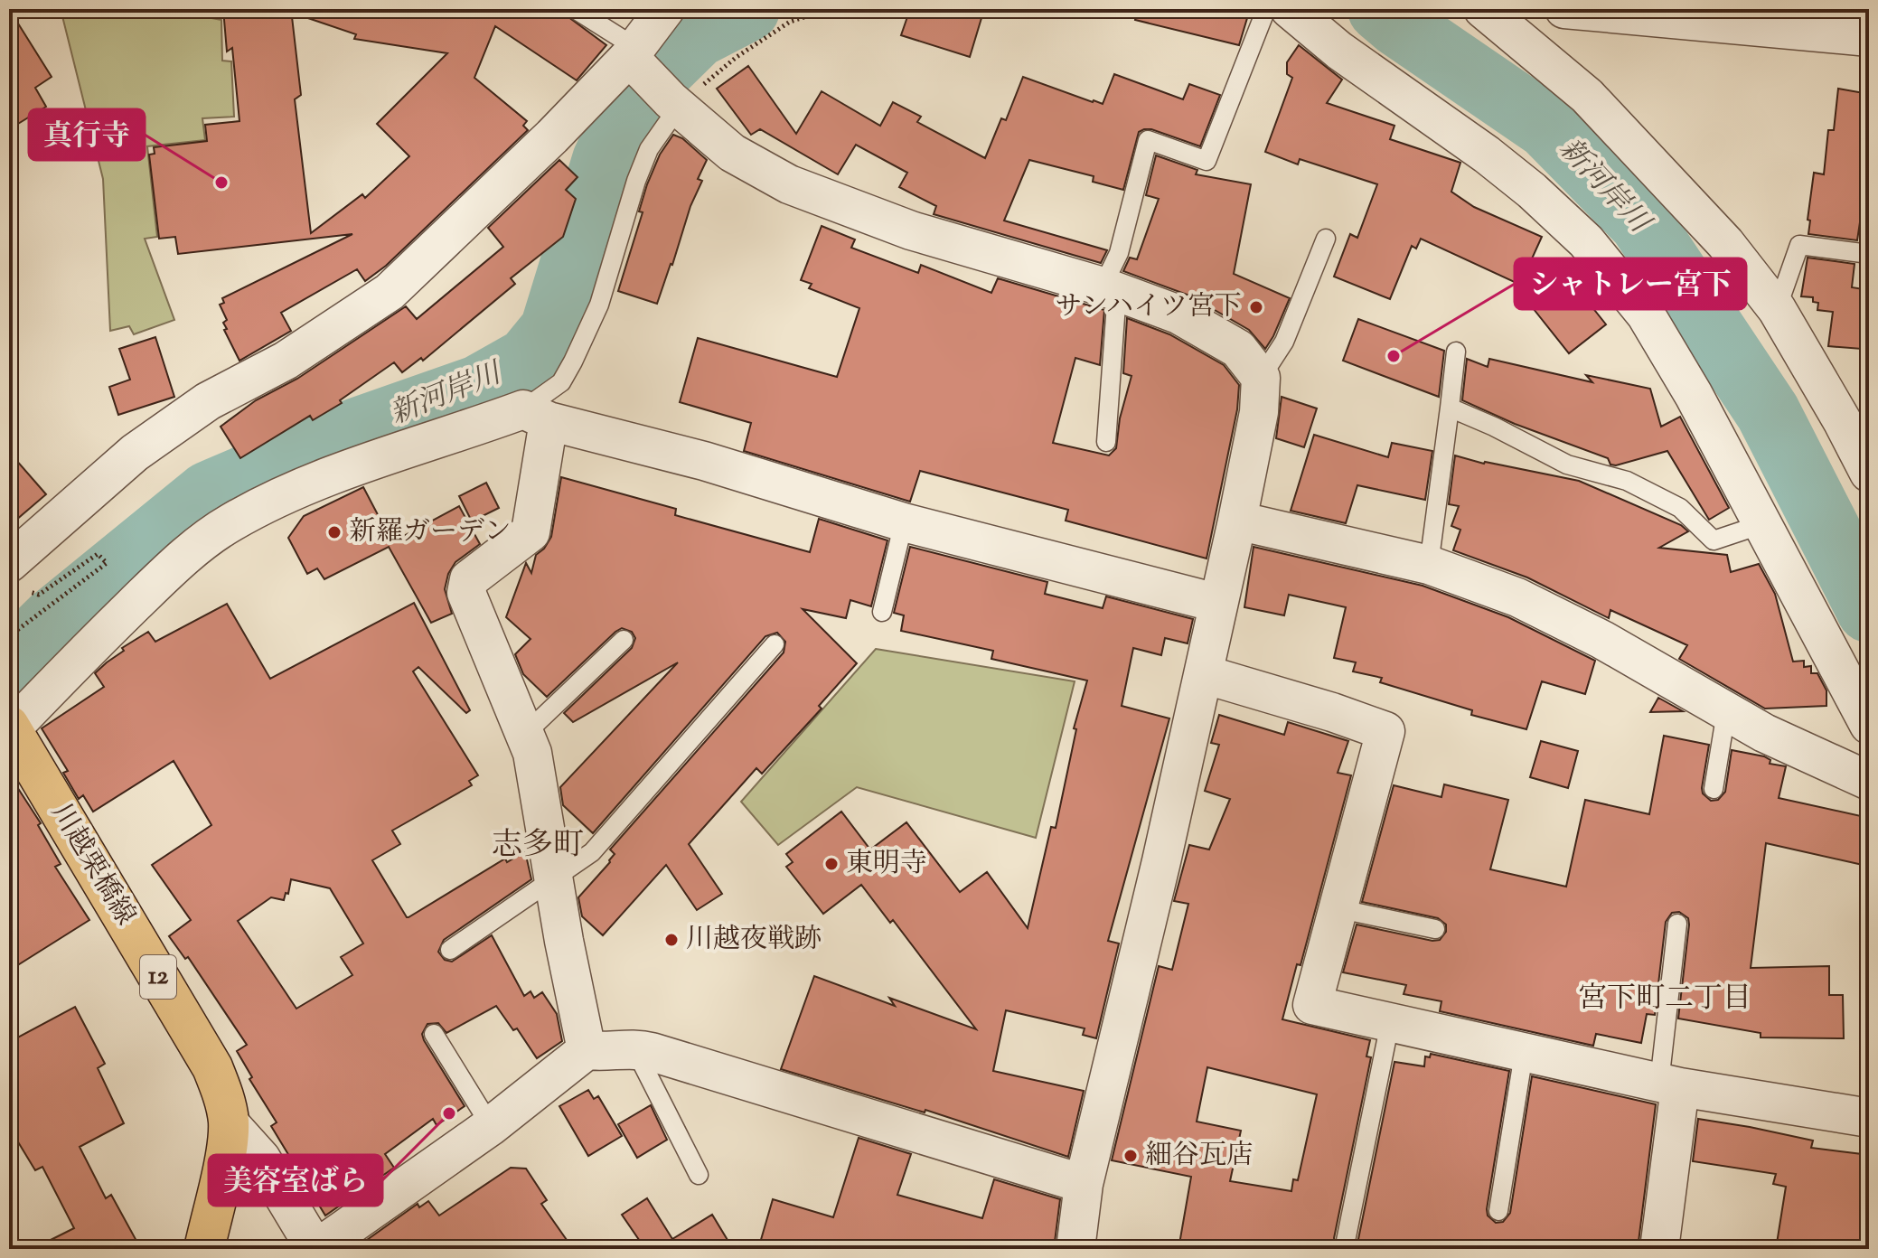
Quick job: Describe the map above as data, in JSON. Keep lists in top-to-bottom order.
{
  "streets": {
    "main road": ["川越栗橋線", "12"]
  },
  "districts": ["志多町", "宮下町二丁目"],
  "water": ["新河岸川"],
  "places": [
    "真行寺",
    "サンハイツ宮下",
    "シャトレー宮下",
    "新羅ガーデン",
    "東明寺",
    "川越夜戦跡",
    "美容室ばら",
    "細谷瓦店"
  ]
}
